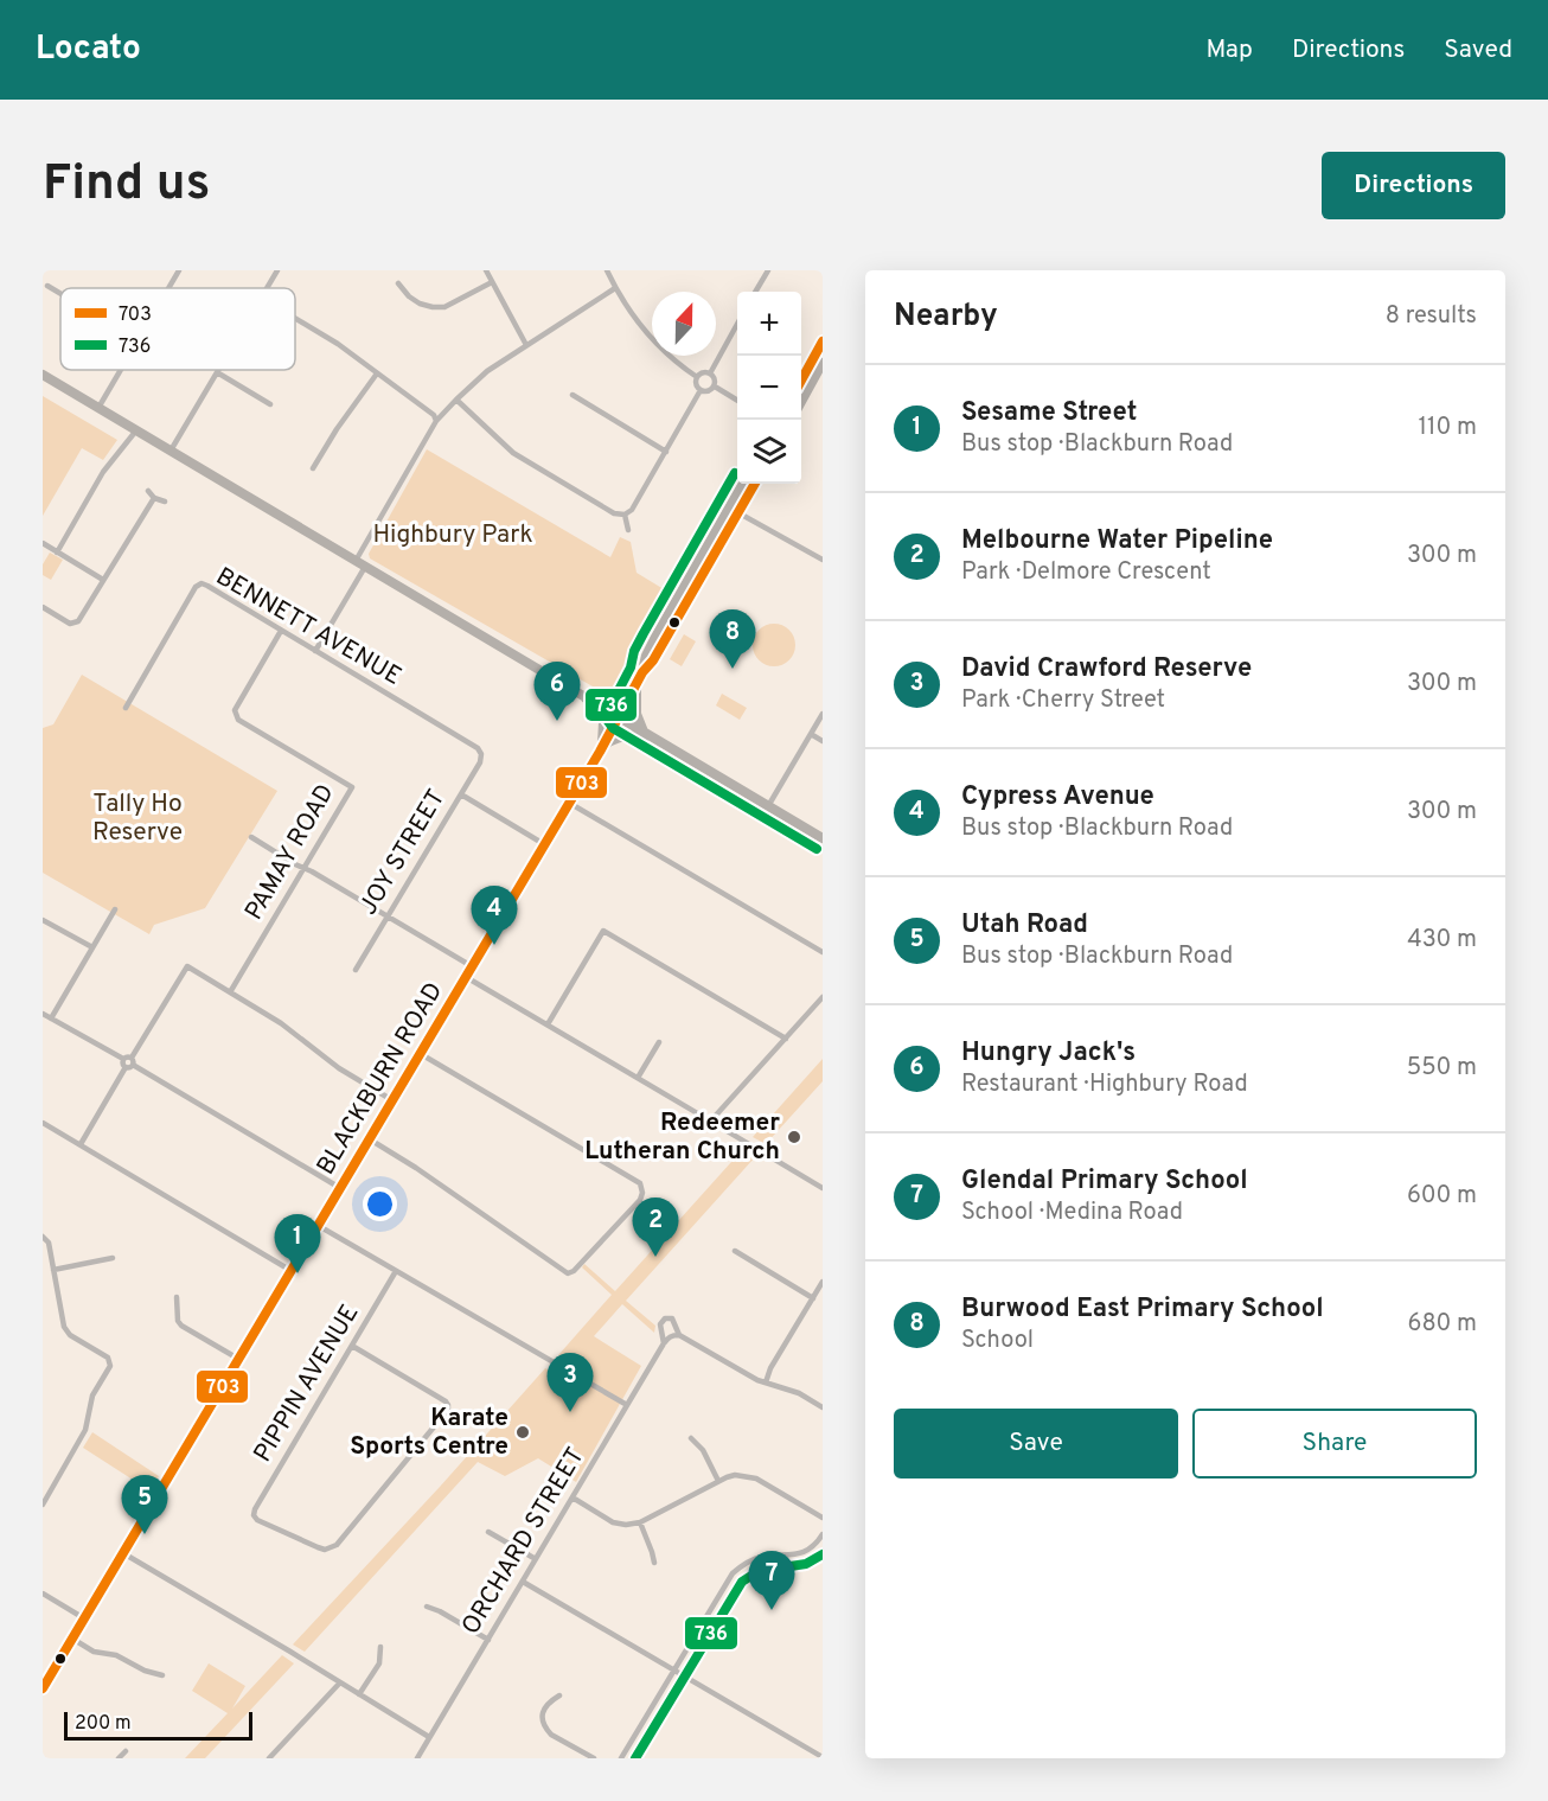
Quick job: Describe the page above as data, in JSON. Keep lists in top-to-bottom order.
{
  "streets": {
    "main road": ["BLACKBURN ROAD"],
    "street": [
      "BENNETT AVENUE",
      "PAMAY ROAD",
      "JOY STREET",
      "PIPPIN AVENUE",
      "ORCHARD STREET"
    ]
  },
  "crossings": [
    ["BENNETT AVENUE", "PAMAY ROAD"],
    ["BENNETT AVENUE", "JOY STREET"]
  ],
  "parks": ["Highbury Park", "Tally Ho Reserve"],
  "places": ["Redeemer Lutheran Church", "Karate Sports Centre"],
  "lines": ["transit line 703", "transit line 736"],
  "legend": ["703", "736"],
  "scale_bar": "200 m",
  "north": "top",
  "page": {
    "header": "Locato",
    "nav": ["Map", "Directions", "Saved"],
    "buttons": [
      "Directions",
      ["Save", "Share"]
    ],
    "title": "Find us",
    "heading": ["Nearby", "8 results"],
    "map_buttons": ["+", "−"],
    "list": [
      {
        "mark": "1",
        "name": "Sesame Street",
        "note": "Bus stop · Blackburn Road",
        "value": "110 m"
      },
      {
        "mark": "2",
        "name": "Melbourne Water Pipeline",
        "note": "Park · Delmore Crescent",
        "value": "300 m"
      },
      {
        "mark": "3",
        "name": "David Crawford Reserve",
        "note": "Park · Cherry Street",
        "value": "300 m"
      },
      {
        "mark": "4",
        "name": "Cypress Avenue",
        "note": "Bus stop · Blackburn Road",
        "value": "300 m"
      },
      {
        "mark": "5",
        "name": "Utah Road",
        "note": "Bus stop · Blackburn Road",
        "value": "430 m"
      },
      {
        "mark": "6",
        "name": "Hungry Jack's",
        "note": "Restaurant · Highbury Road",
        "value": "550 m"
      },
      {
        "mark": "7",
        "name": "Glendal Primary School",
        "note": "School · Medina Road",
        "value": "600 m"
      },
      {
        "mark": "8",
        "name": "Burwood East Primary School",
        "note": "School",
        "value": "680 m"
      }
    ],
    "pins": [
      "8",
      "6",
      "4",
      "2",
      "1",
      "3",
      "5",
      "7"
    ],
    "scale": "200 m"
  }
}
